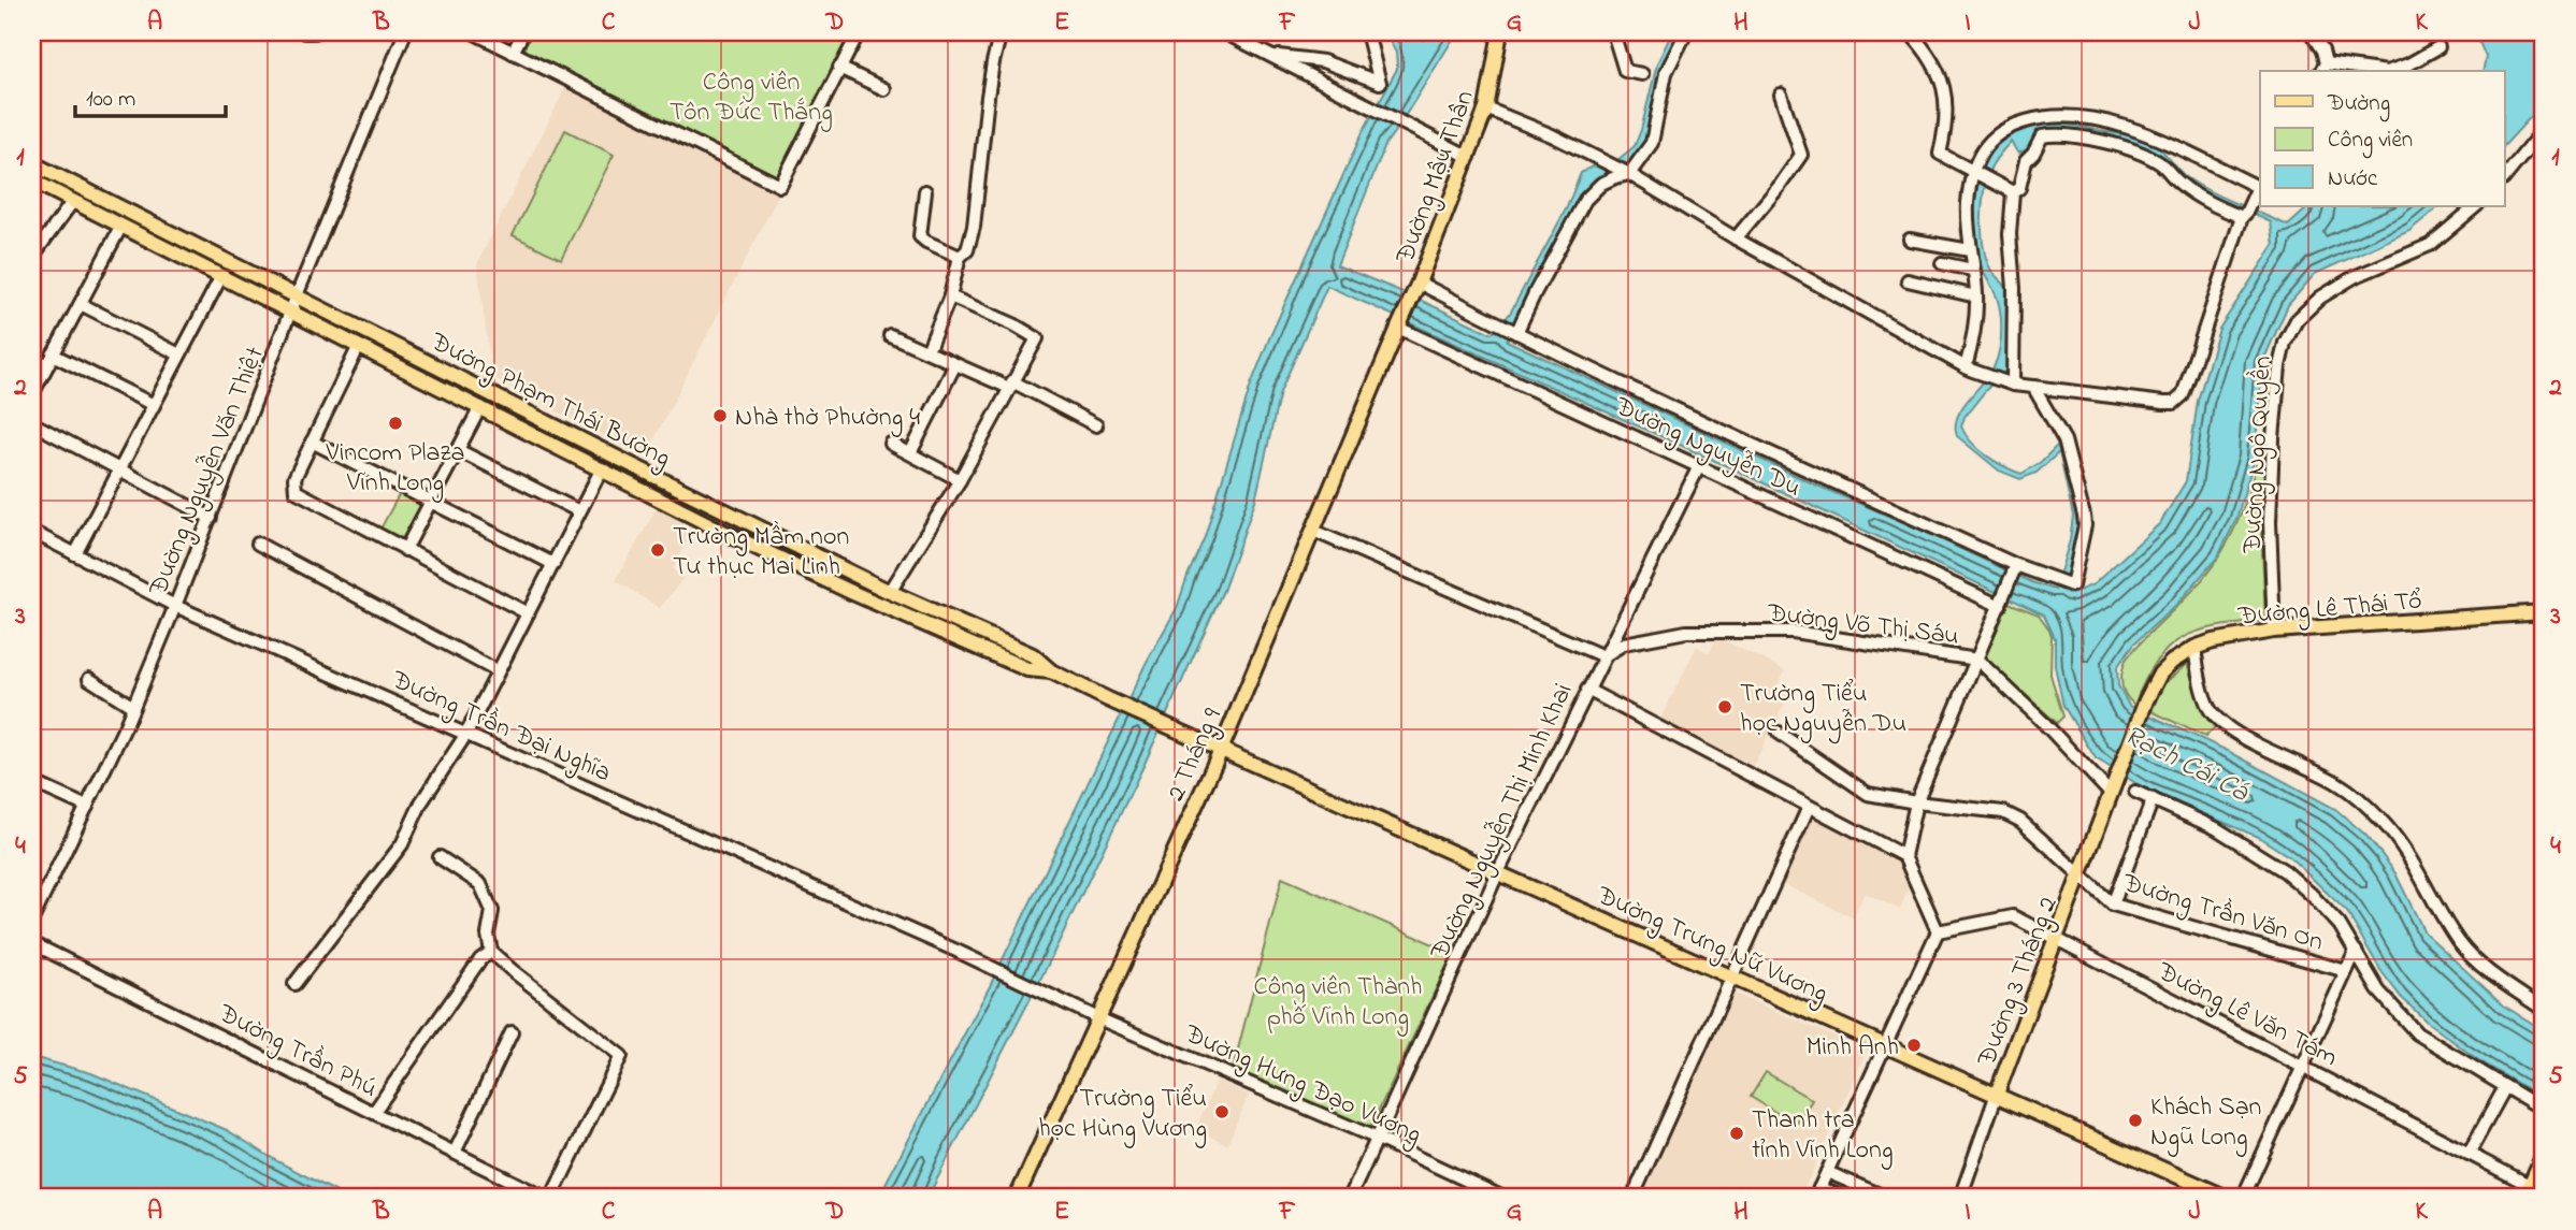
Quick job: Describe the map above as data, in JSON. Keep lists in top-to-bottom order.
{
  "streets": {
    "main road": [
      "Đường Mậu Thân",
      "Đường Phạm Thái Bường",
      "Đường Lê Thái Tổ",
      "2 Tháng 9",
      "Đường Trưng Nữ Vương",
      "Đường 3 Tháng 2"
    ],
    "street": [
      "Đường Nguyễn Du",
      "Đường Ngô Quyền",
      "Đường Nguyễn Văn Thiệt",
      "Đường Võ Thị Sáu",
      "Đường Trần Đại Nghĩa",
      "Đường Nguyễn Thị Minh Khai",
      "Đường Trần Văn Ơn",
      "Đường Lê Văn Tám",
      "Đường Trần Phú",
      "Đường Hưng Đạo Vương"
    ]
  },
  "crossings": [
    ["Đường Mậu Thân", "Đường Nguyễn Du"],
    ["Đường Mậu Thân", "2 Tháng 9"],
    ["Đường Phạm Thái Bường", "Đường Nguyễn Văn Thiệt"],
    ["Đường Phạm Thái Bường", "Đường Trưng Nữ Vương"],
    ["Đường Nguyễn Du", "2 Tháng 9"],
    ["Đường Nguyễn Du", "Đường Nguyễn Thị Minh Khai"],
    ["Đường Ngô Quyền", "Đường Lê Thái Tổ"],
    ["Đường Nguyễn Văn Thiệt", "Đường Trần Đại Nghĩa"],
    ["Đường Lê Thái Tổ", "Đường 3 Tháng 2"],
    ["Đường Võ Thị Sáu", "Đường Nguyễn Thị Minh Khai"],
    ["Đường Võ Thị Sáu", "Đường 3 Tháng 2"],
    ["Đường Trần Đại Nghĩa", "Đường Hưng Đạo Vương"],
    ["2 Tháng 9", "Đường Trưng Nữ Vương"],
    ["2 Tháng 9", "Đường Hưng Đạo Vương"],
    ["Đường Nguyễn Thị Minh Khai", "Đường Trưng Nữ Vương"],
    ["Đường Nguyễn Thị Minh Khai", "Đường Hưng Đạo Vương"],
    ["Đường Trần Văn Ơn", "Đường 3 Tháng 2"],
    ["Đường Trưng Nữ Vương", "Đường 3 Tháng 2"],
    ["Đường 3 Tháng 2", "Đường Lê Văn Tám"]
  ],
  "water": ["Rạch Cái Cá"],
  "parks": ["Công viên Tôn Đức Thắng", "Công viên Thành phố Vĩnh Long"],
  "places": [
    "Nhà thờ Phường 4",
    "Vincom Plaza Vĩnh Long",
    "Trường Mầm non Tư thục Mai Linh",
    "Trường Tiểu học Nguyễn Du",
    "Minh Anh",
    "Trường Tiểu học Hùng Vương",
    "Khách Sạn Ngũ Long",
    "Thanh tra tỉnh Vĩnh Long"
  ],
  "legend": ["Đường", "Công viên", "Nước"],
  "scale_bar": "100 m",
  "grid": {
    "columns": [
      "A",
      "B",
      "C",
      "D",
      "E",
      "F",
      "G",
      "H",
      "I",
      "J",
      "K"
    ],
    "rows": [
      "1",
      "2",
      "3",
      "4",
      "5"
    ]
  }
}
